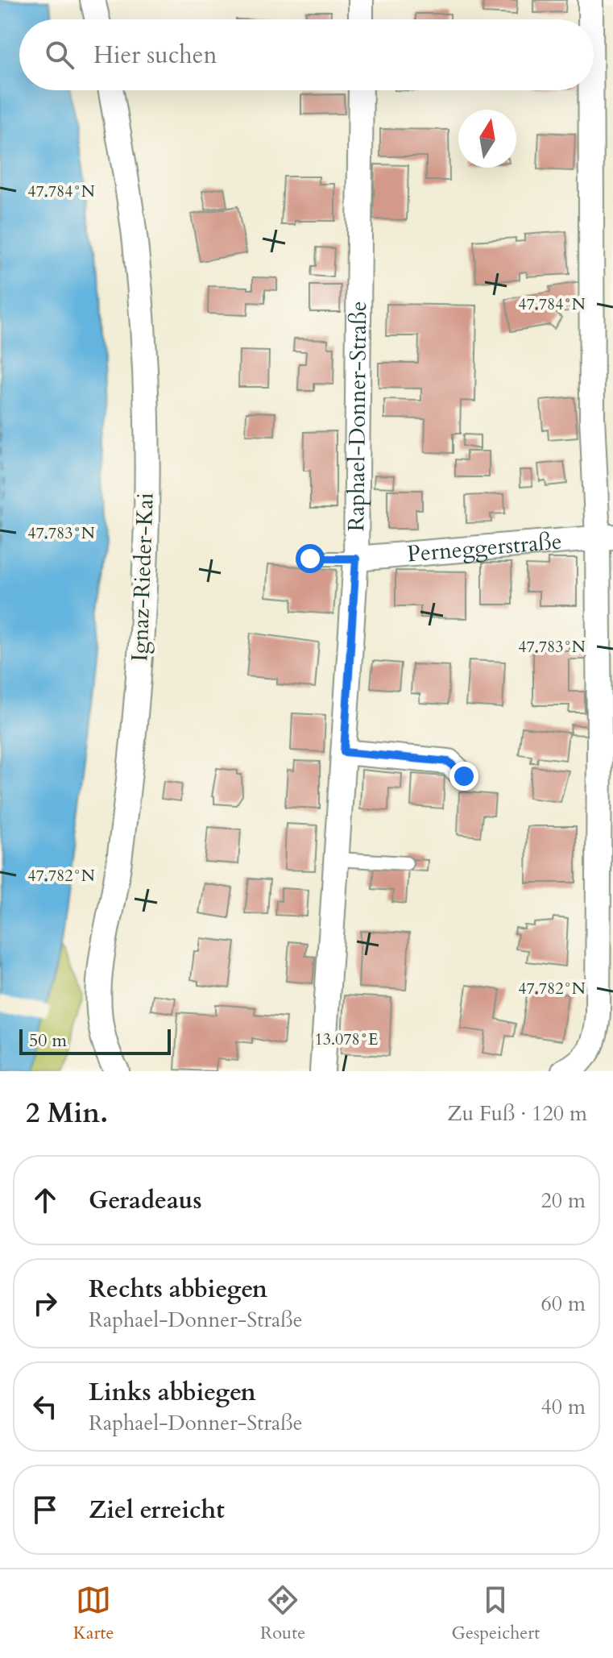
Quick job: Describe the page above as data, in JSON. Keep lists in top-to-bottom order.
{
  "streets": {
    "street": ["Raphael-Donner-Straße", "Perneggerstraße", "Ignaz-Rieder-Kai"]
  },
  "crossings": [
    ["Raphael-Donner-Straße", "Perneggerstraße"]
  ],
  "scale_bar": "50 m",
  "north": "top",
  "page": {
    "search": "Hier suchen",
    "scale": "50 m",
    "heading": ["2 Min.", "Zu Fuß · 120 m"],
    "list": [
      ["Geradeaus", "20 m"],
      ["Rechts abbiegen", "Raphael-Donner-Straße", "60 m"],
      ["Links abbiegen", "Raphael-Donner-Straße", "40 m"],
      "Ziel erreicht"
    ],
    "nav": ["Karte", "Route", "Gespeichert"]
  },
  "coordinates": [
    "47.784°N",
    "47.783°N",
    "47.782°N",
    "13.078°E"
  ]
}
